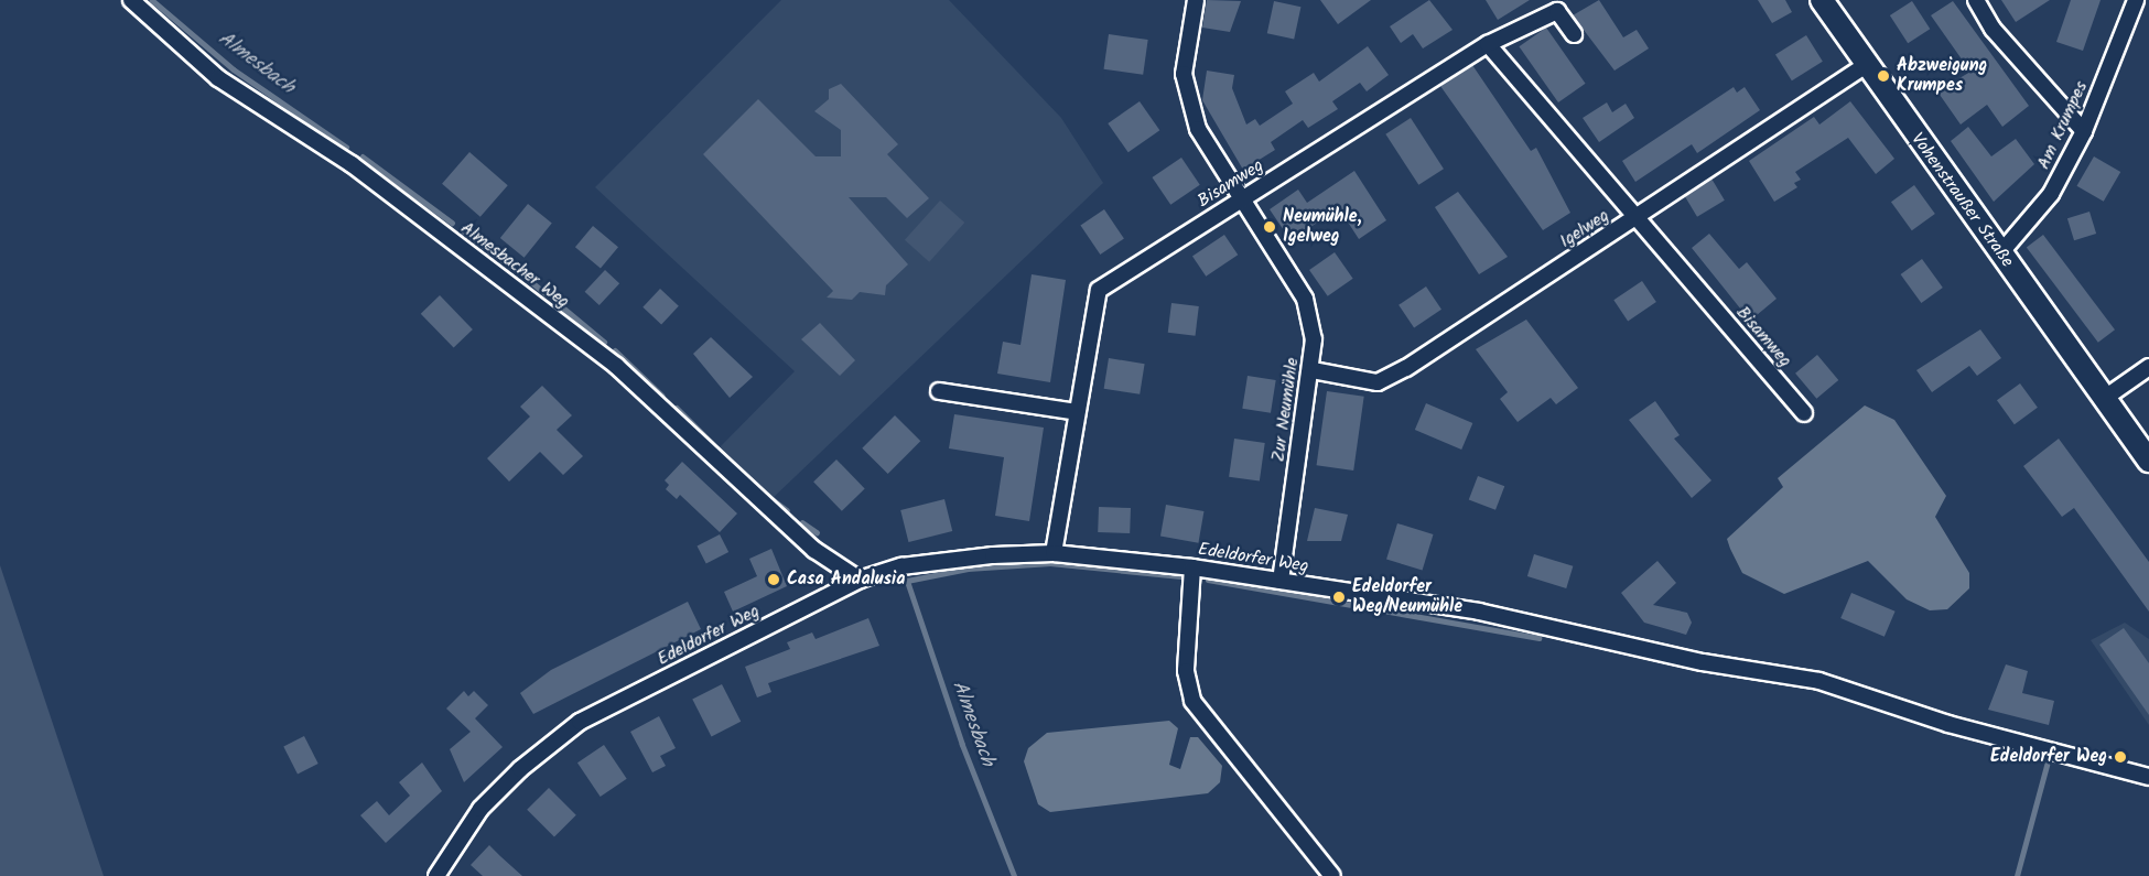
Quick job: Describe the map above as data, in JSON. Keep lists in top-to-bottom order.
{
  "streets": {
    "main road": ["Vohenstraußer Straße"],
    "street": [
      "Am Krumpes",
      "Bisamweg",
      "Igelweg",
      "Almesbacher Weg",
      "Zur Neumühle",
      "Edeldorfer Weg"
    ]
  },
  "crossings": [
    ["Am Krumpes", "Vohenstraußer Straße"],
    ["Bisamweg", "Igelweg"],
    ["Bisamweg", "Zur Neumühle"],
    ["Bisamweg", "Edeldorfer Weg"],
    ["Vohenstraußer Straße", "Igelweg"],
    ["Igelweg", "Zur Neumühle"],
    ["Almesbacher Weg", "Edeldorfer Weg"],
    ["Zur Neumühle", "Edeldorfer Weg"]
  ],
  "water": ["Almesbach"],
  "places": [
    "Abzweigung Krumpes",
    "Neumühle, Igelweg",
    "Casa Andalusia",
    "Edeldorfer Weg/Neumühle",
    "Edeldorfer Weg"
  ]
}
